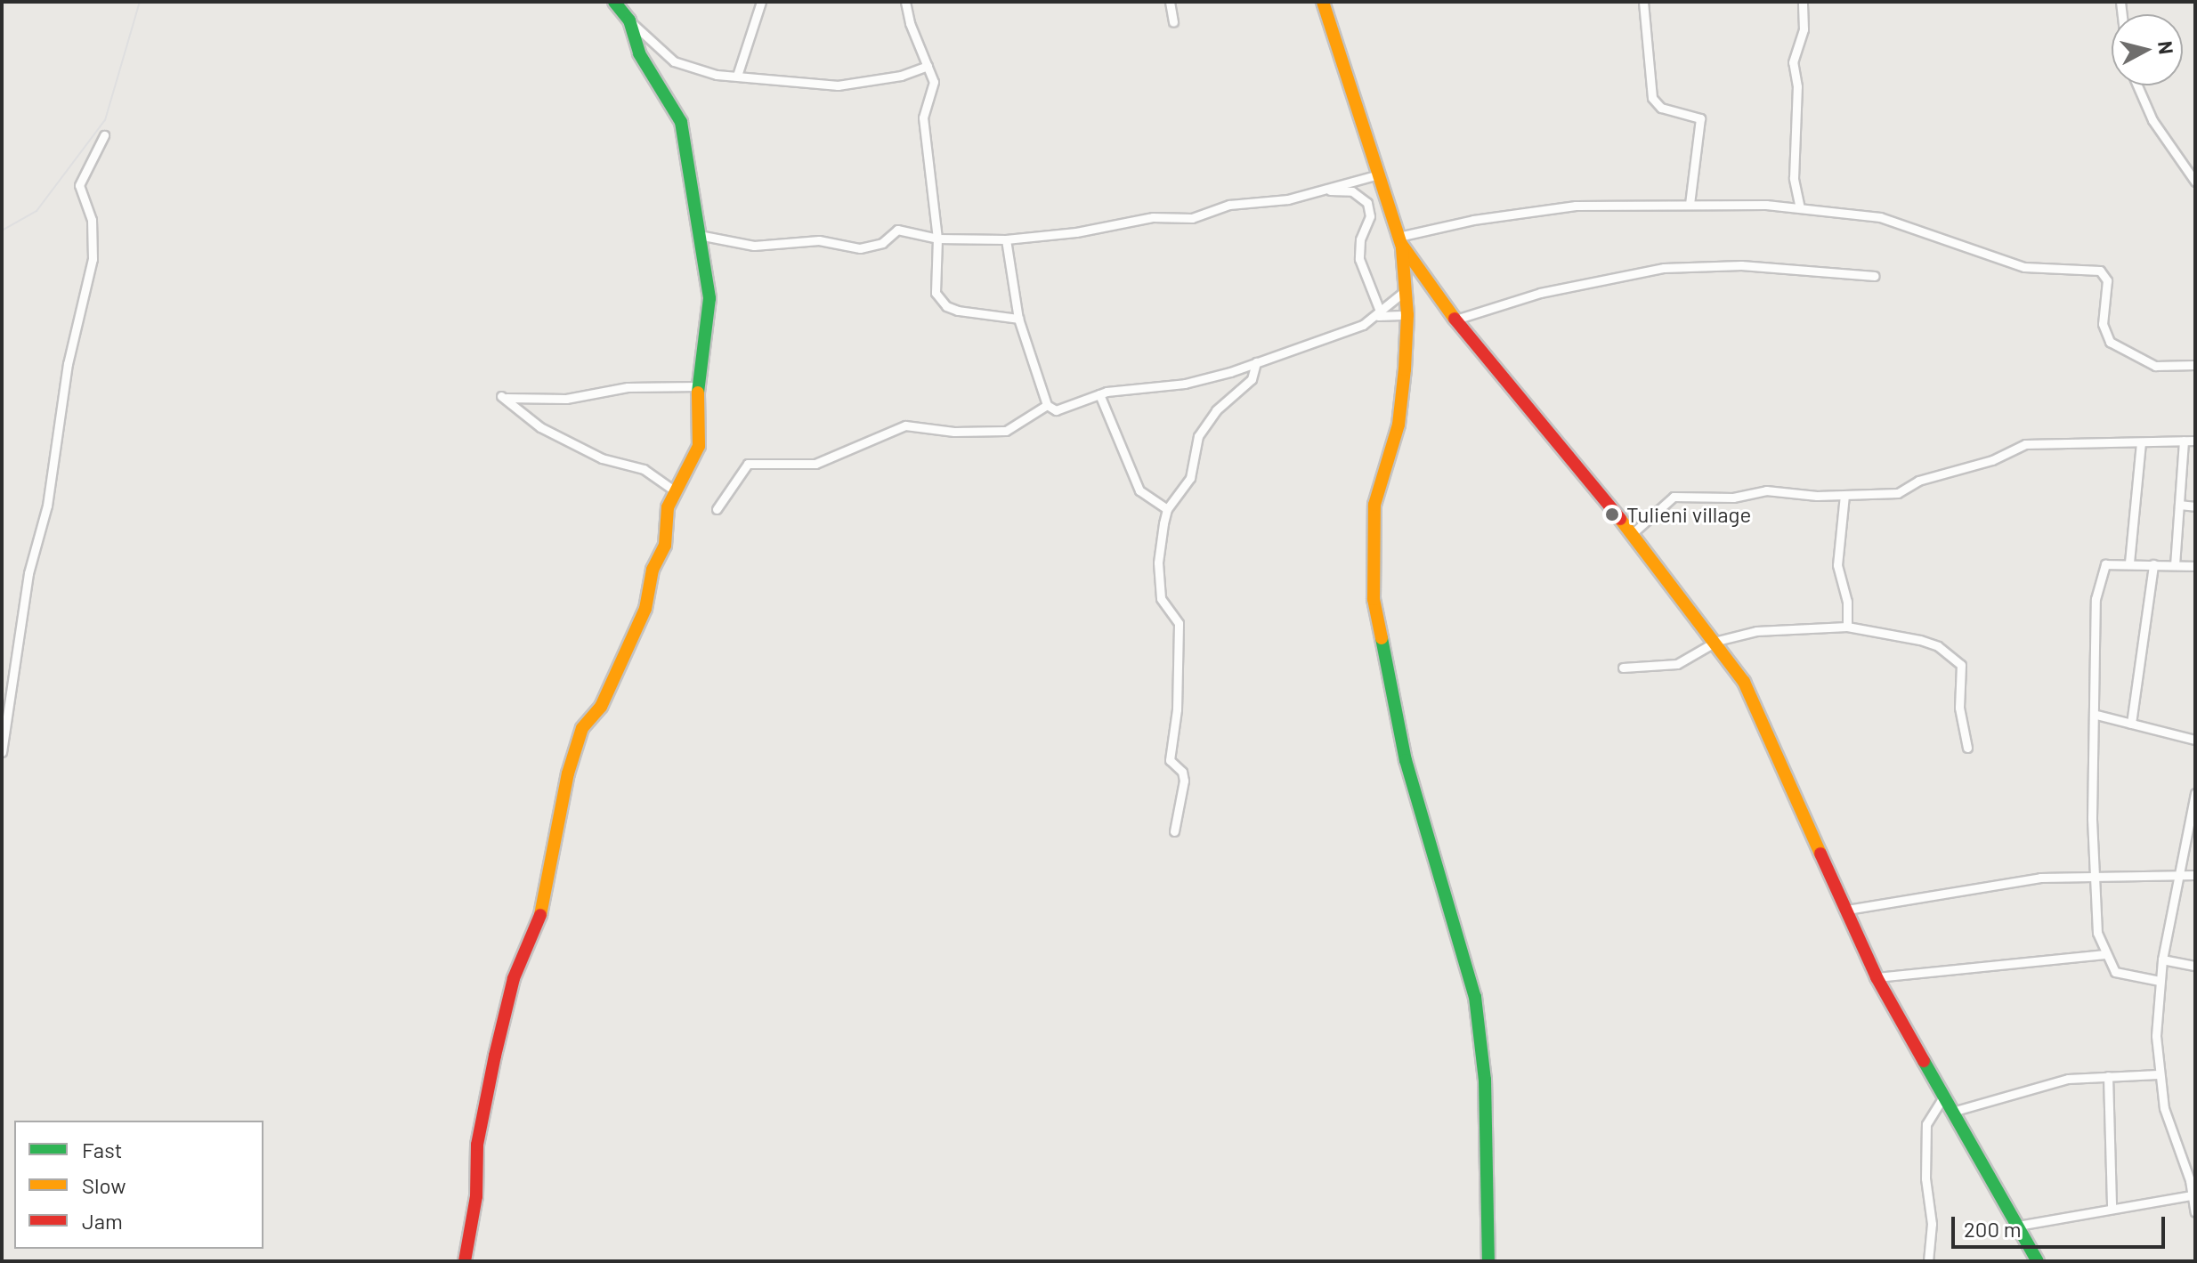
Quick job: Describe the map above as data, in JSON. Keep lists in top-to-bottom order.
{
  "places": ["Tulieni village"],
  "legend": ["Fast", "Slow", "Jam"],
  "scale_bar": "200 m",
  "north": "right"
}
